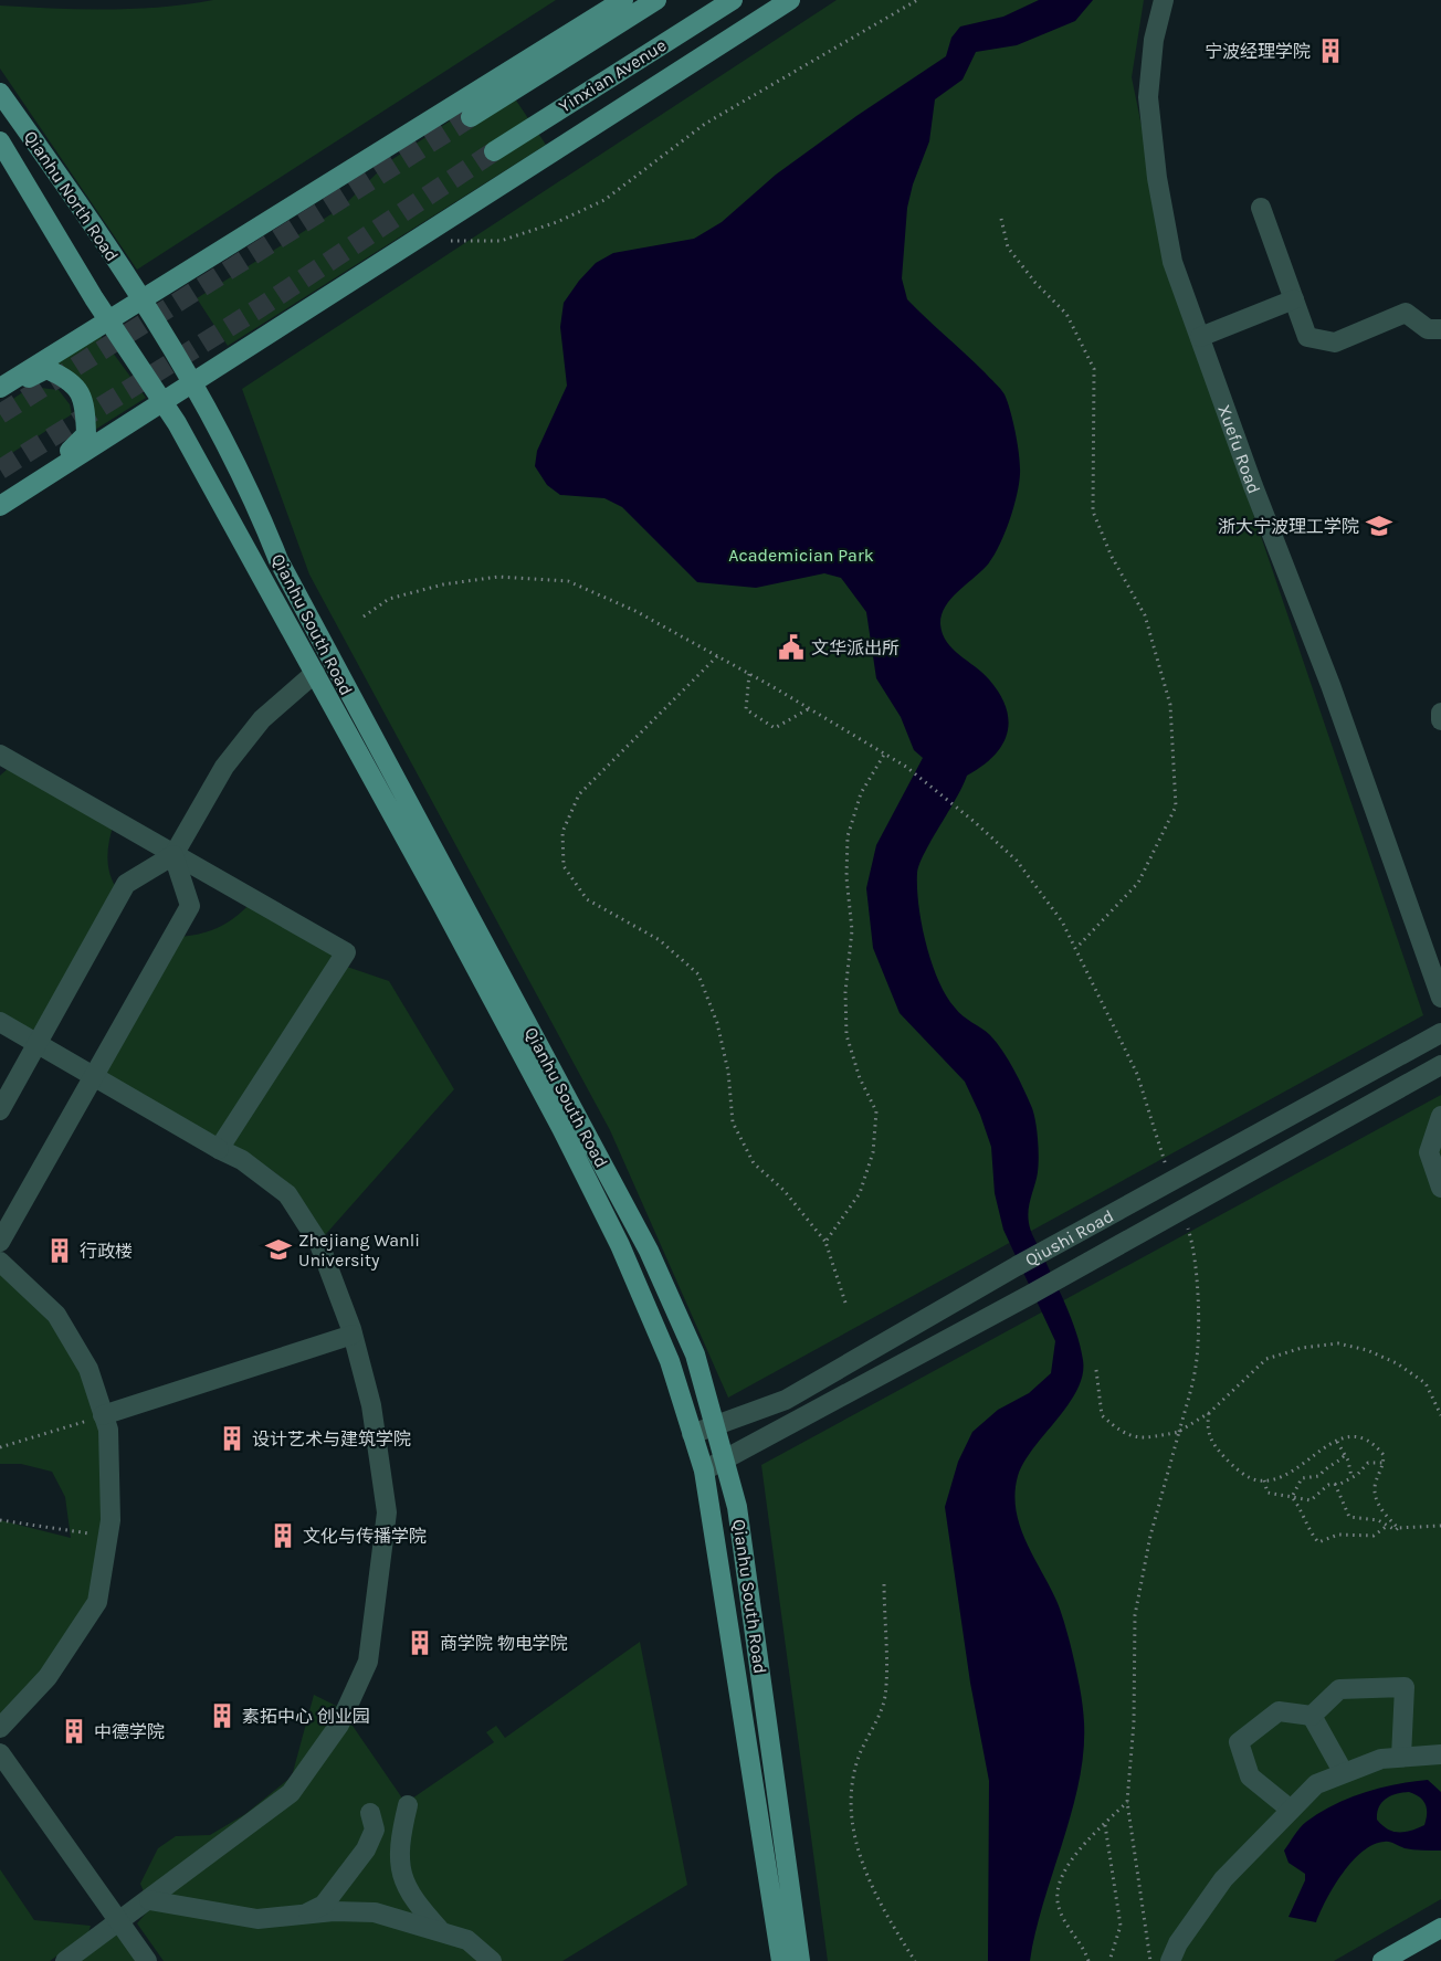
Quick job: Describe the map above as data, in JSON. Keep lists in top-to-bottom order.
{
  "streets": {
    "main road": ["Yinxian Avenue", "Qianhu North Road", "Qianhu South Road"],
    "street": ["Xuefu Road", "Qiushi Road"]
  },
  "crossings": [
    ["Qianhu North Road", "Qianhu South Road"],
    ["Qianhu South Road", "Qiushi Road"]
  ],
  "parks": ["Academician Park"],
  "places": {
    "building": [
      "宁波经理学院",
      "行政楼",
      "设计艺术与建筑学院",
      "文化与传播学院",
      "商学院 物电学院",
      "素拓中心 创业园",
      "中德学院"
    ],
    "school or university": ["浙大宁波理工学院", "Zhejiang Wanli University"],
    "public building": ["文华派出所"]
  }
}
